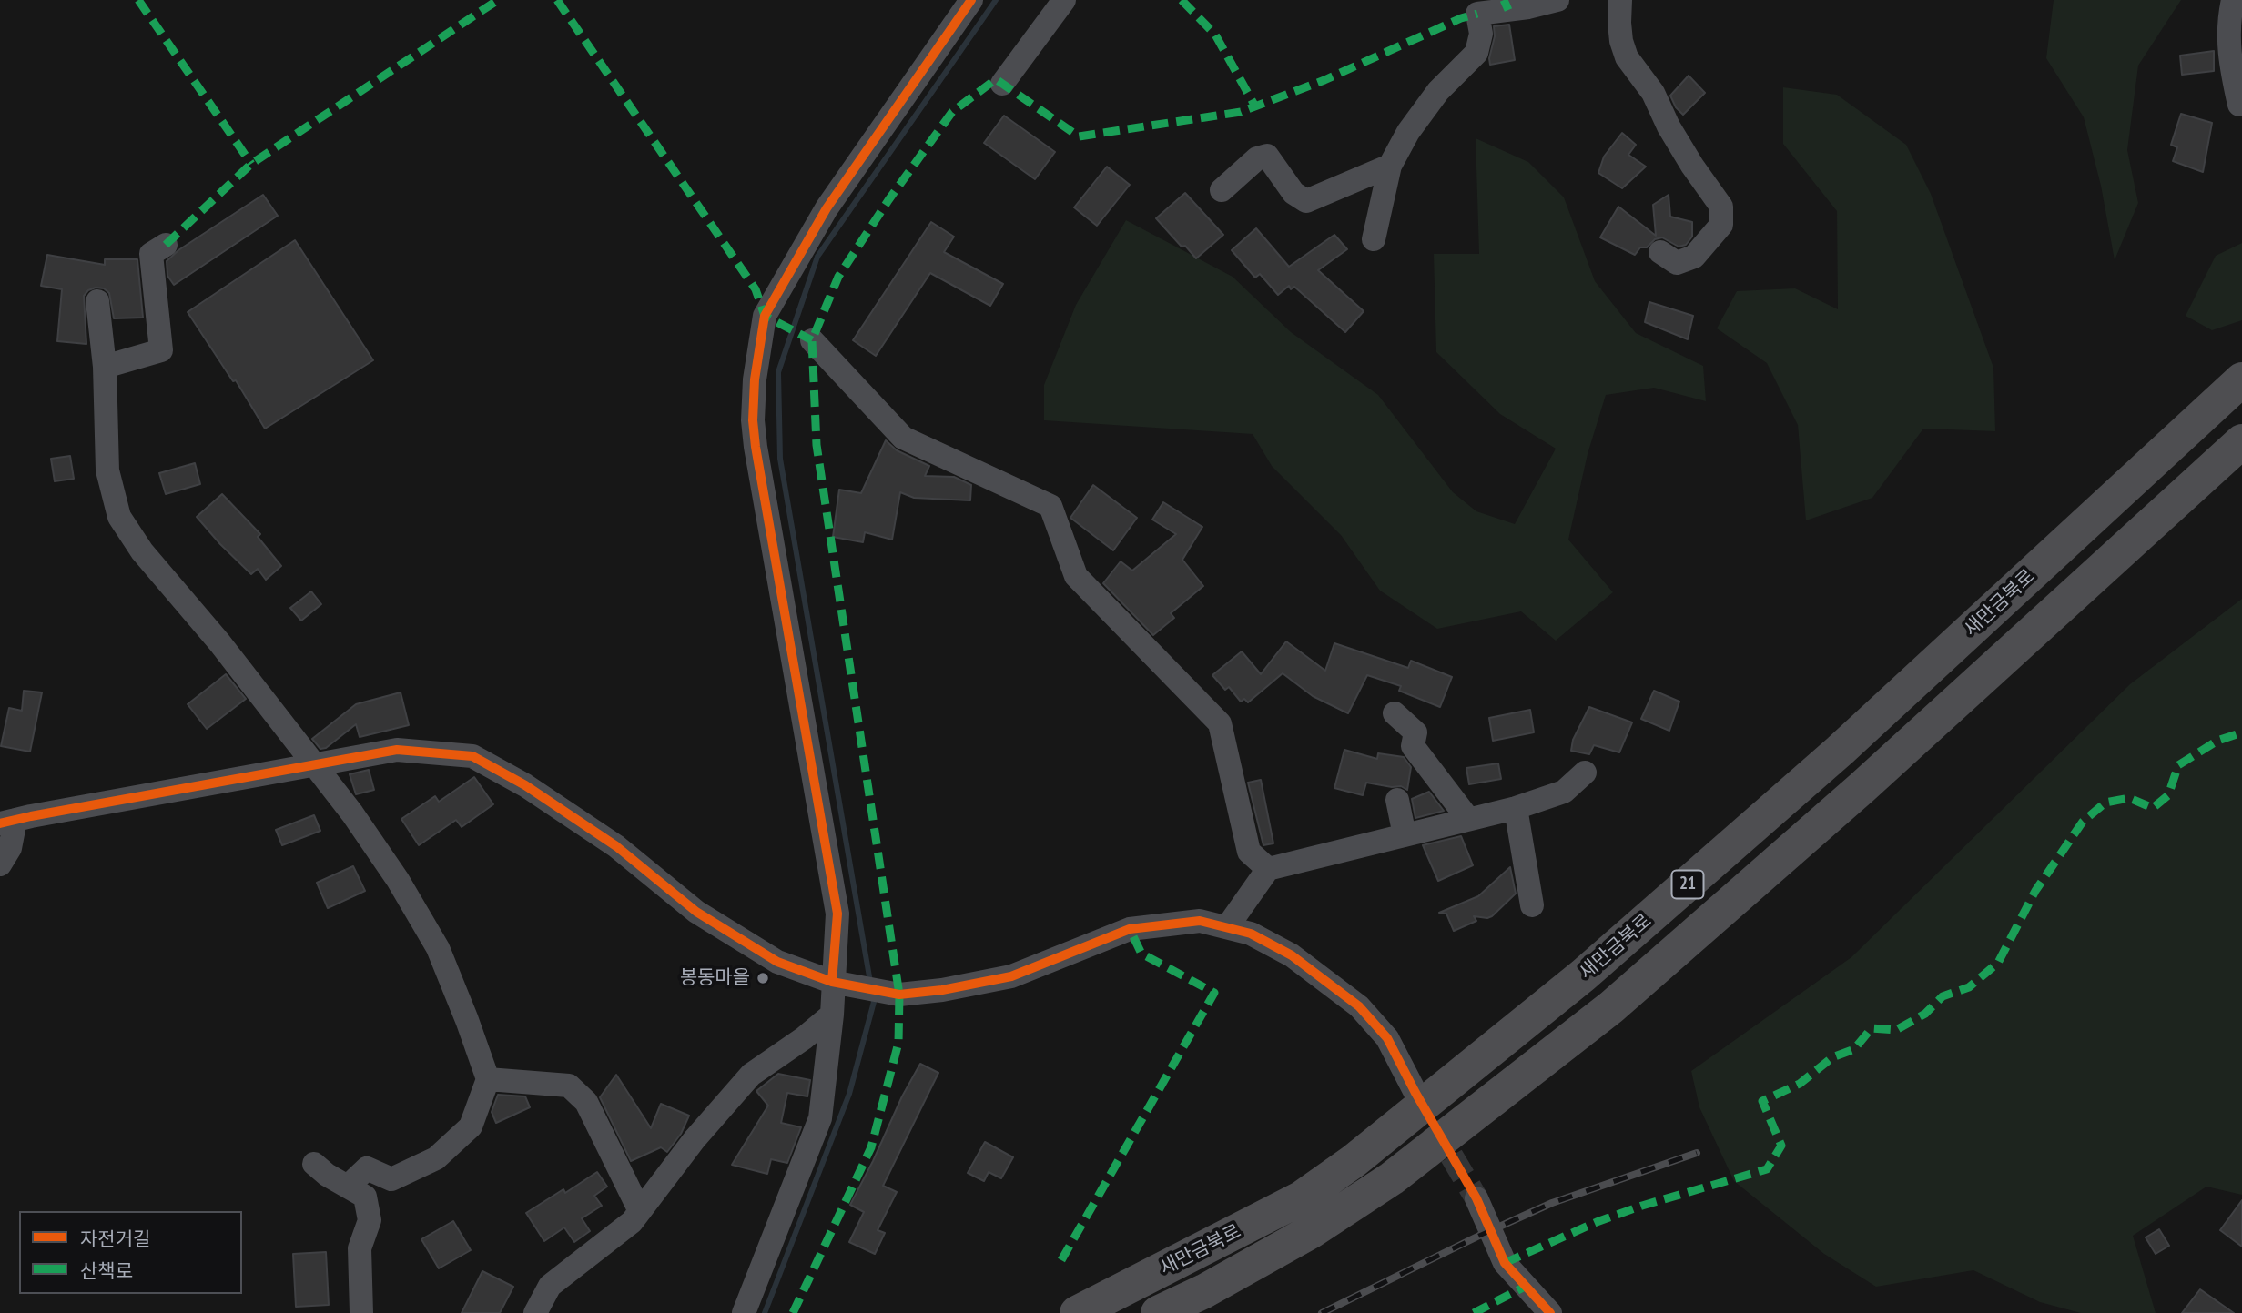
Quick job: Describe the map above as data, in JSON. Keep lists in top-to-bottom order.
{
  "streets": {
    "highway": ["새만금북로", "21"]
  },
  "places": ["봉동마을"],
  "legend": ["자전거길", "산책로"]
}
